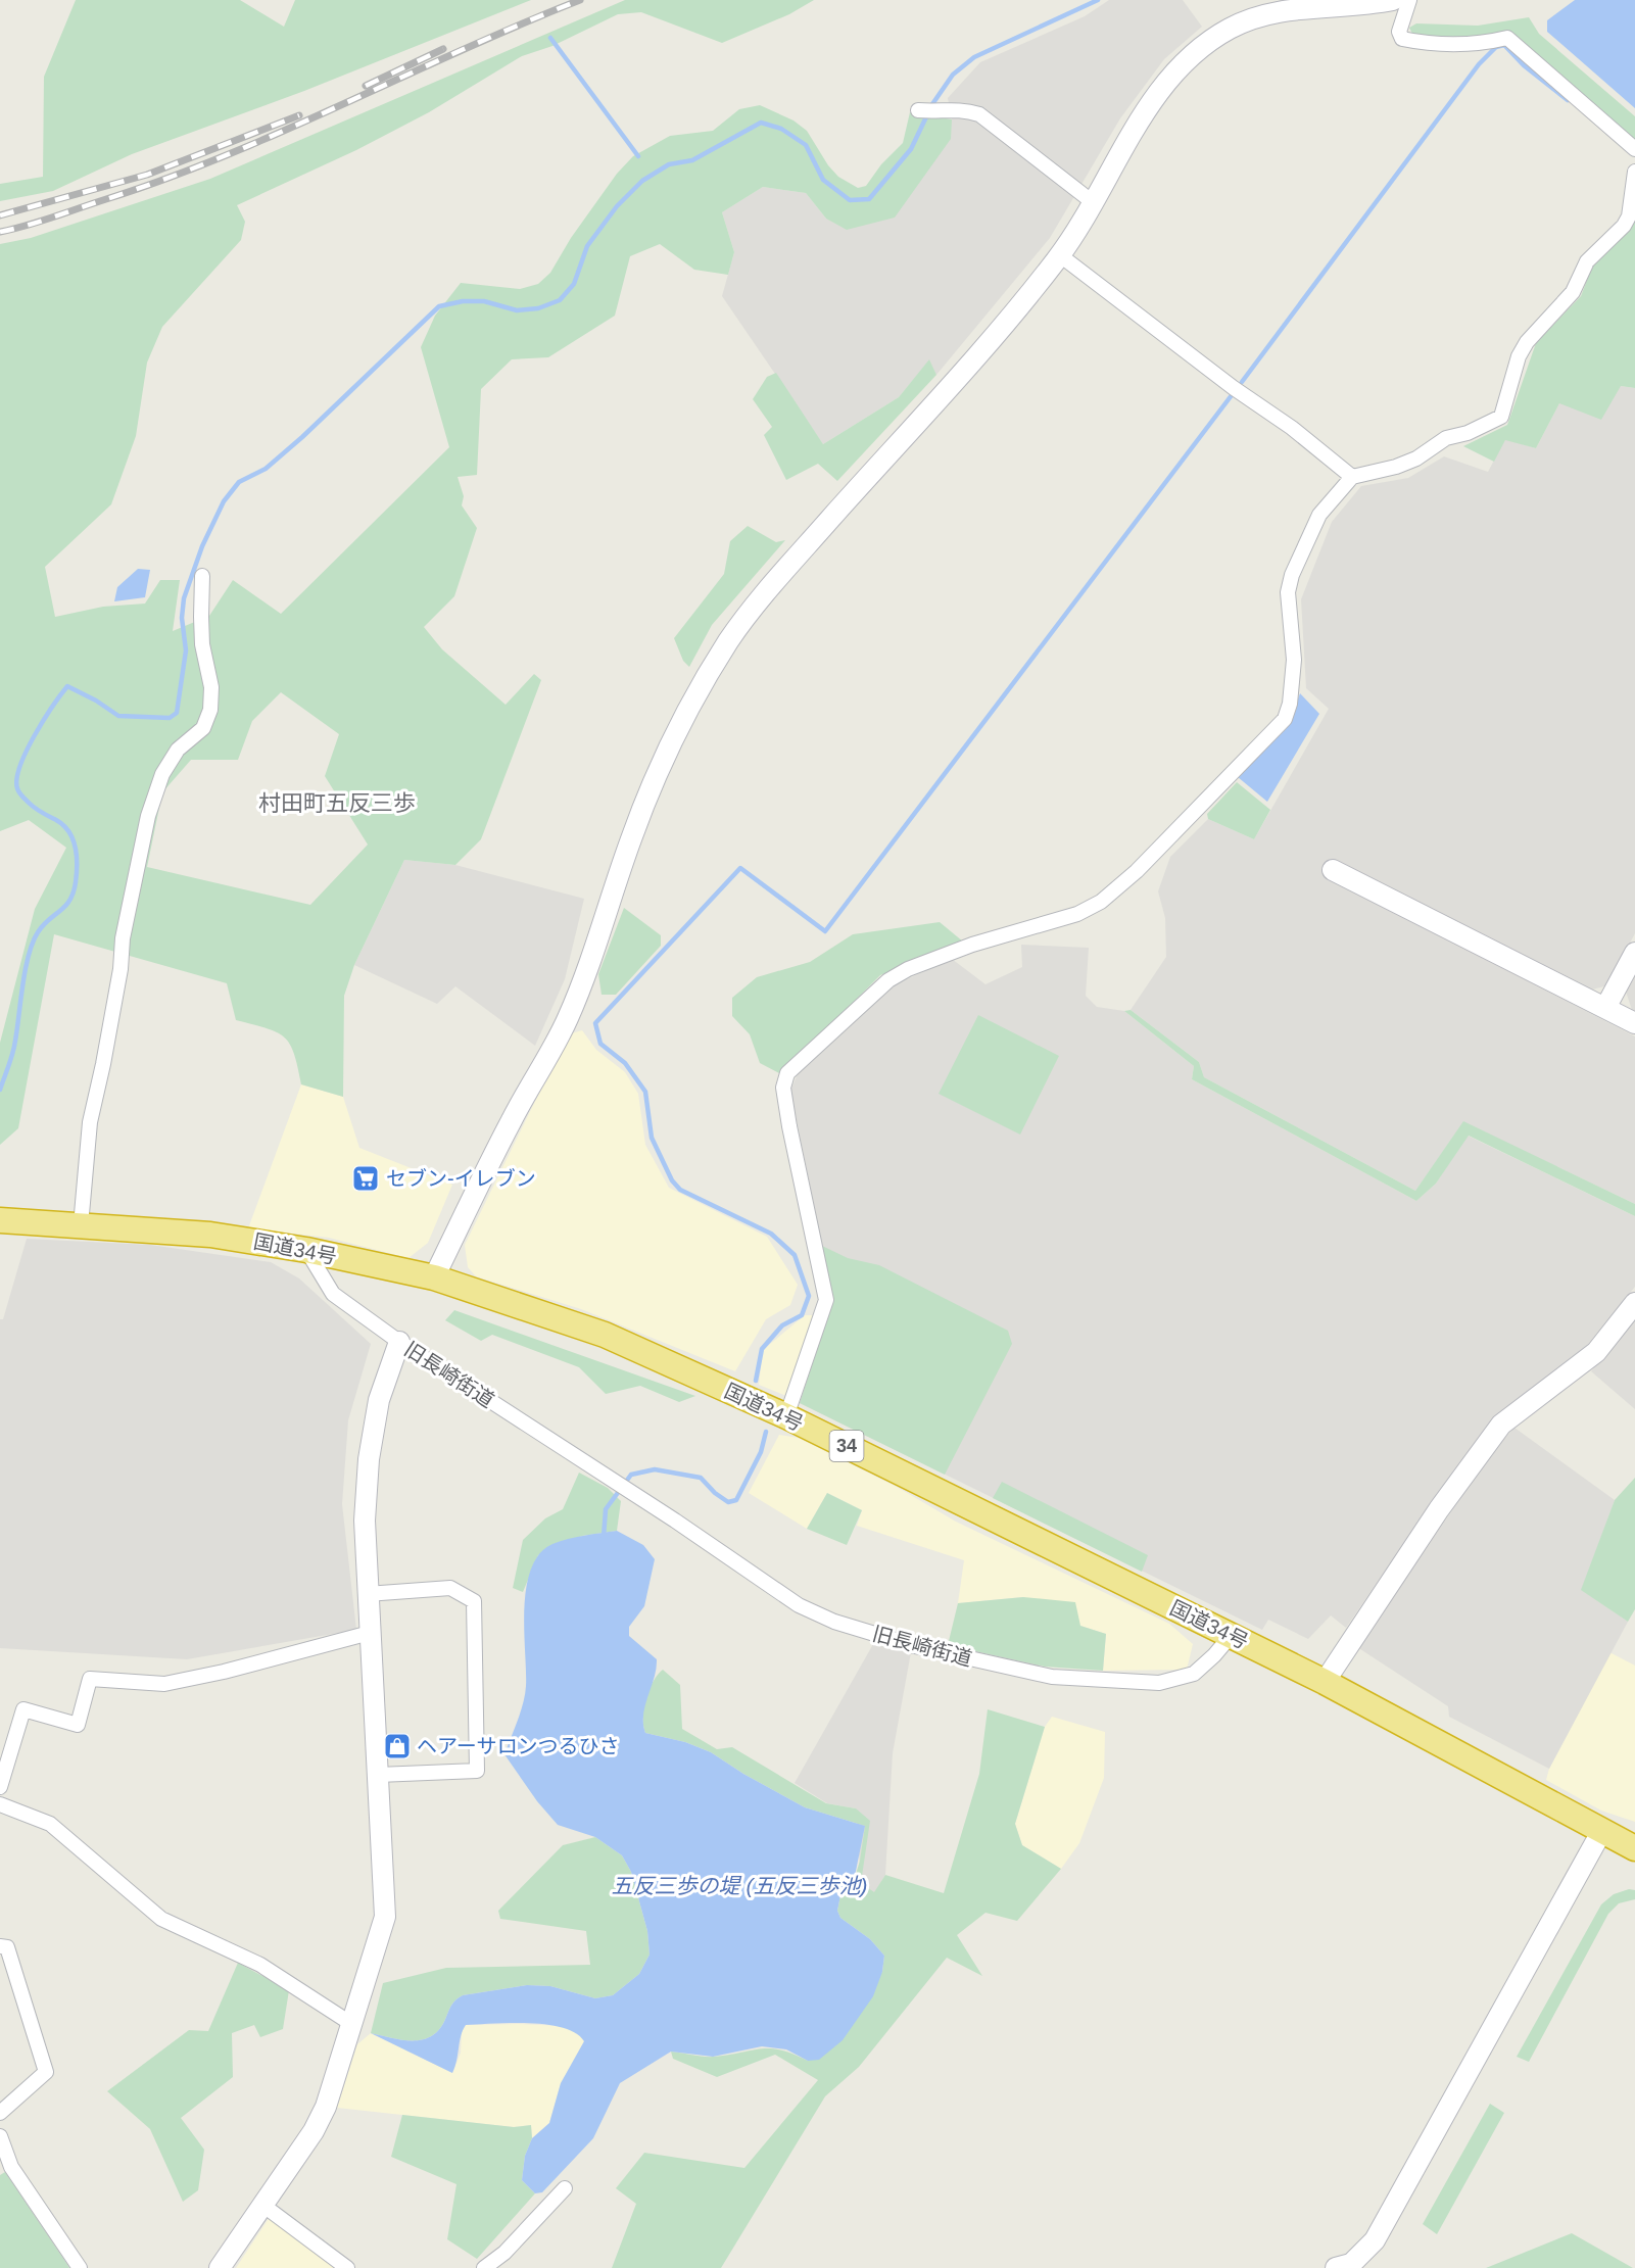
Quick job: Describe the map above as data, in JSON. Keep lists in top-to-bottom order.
{
  "streets": {
    "highway": ["国道34号", "34"],
    "street": ["旧長崎街道"]
  },
  "crossings": [
    ["国道34号", "旧長崎街道"]
  ],
  "districts": ["村田町五反三歩"],
  "water": ["五反三歩の堤 (五反三歩池)"],
  "places": {
    "supermarket": ["セブン-イレブン"],
    "shop": ["ヘアーサロンつるひさ"]
  }
}
